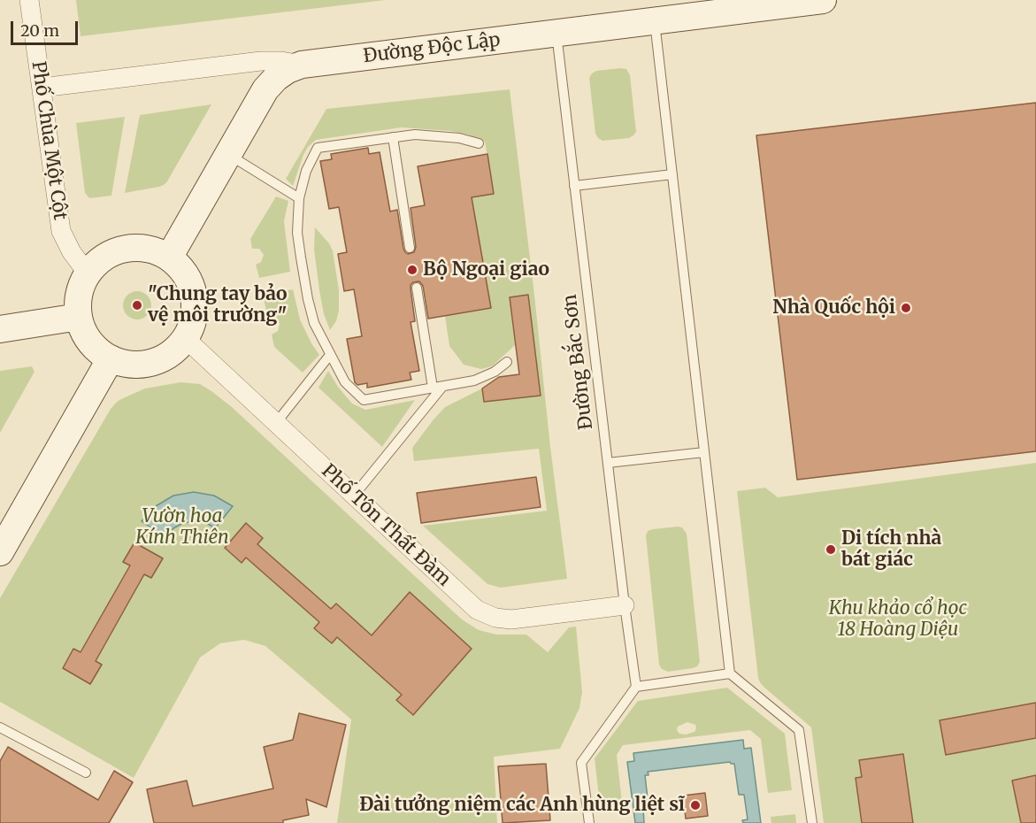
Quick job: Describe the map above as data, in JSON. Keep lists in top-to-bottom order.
{
  "streets": {
    "main road": ["Đường Độc Lập"],
    "street": ["Phố Chùa Một Cột", "Phố Tôn Thất Đàm"],
    "lane": ["Đường Bắc Sơn"]
  },
  "crossings": [
    ["Đường Độc Lập", "Phố Chùa Một Cột"],
    ["Đường Độc Lập", "Đường Bắc Sơn"],
    ["Phố Chùa Một Cột", "Phố Tôn Thất Đàm"],
    ["Đường Bắc Sơn", "Phố Tôn Thất Đàm"]
  ],
  "parks": ["Vườn hoa Kính Thiên", "Khu khảo cổ học 18 Hoàng Diệu"],
  "places": [
    "Bộ Ngoại giao",
    "\"Chung tay bảo vệ môi trường\"",
    "Nhà Quốc hội",
    "Di tích nhà bát giác",
    "Đài tưởng niệm các Anh hùng liệt sĩ"
  ],
  "scale_bar": "20 m"
}
